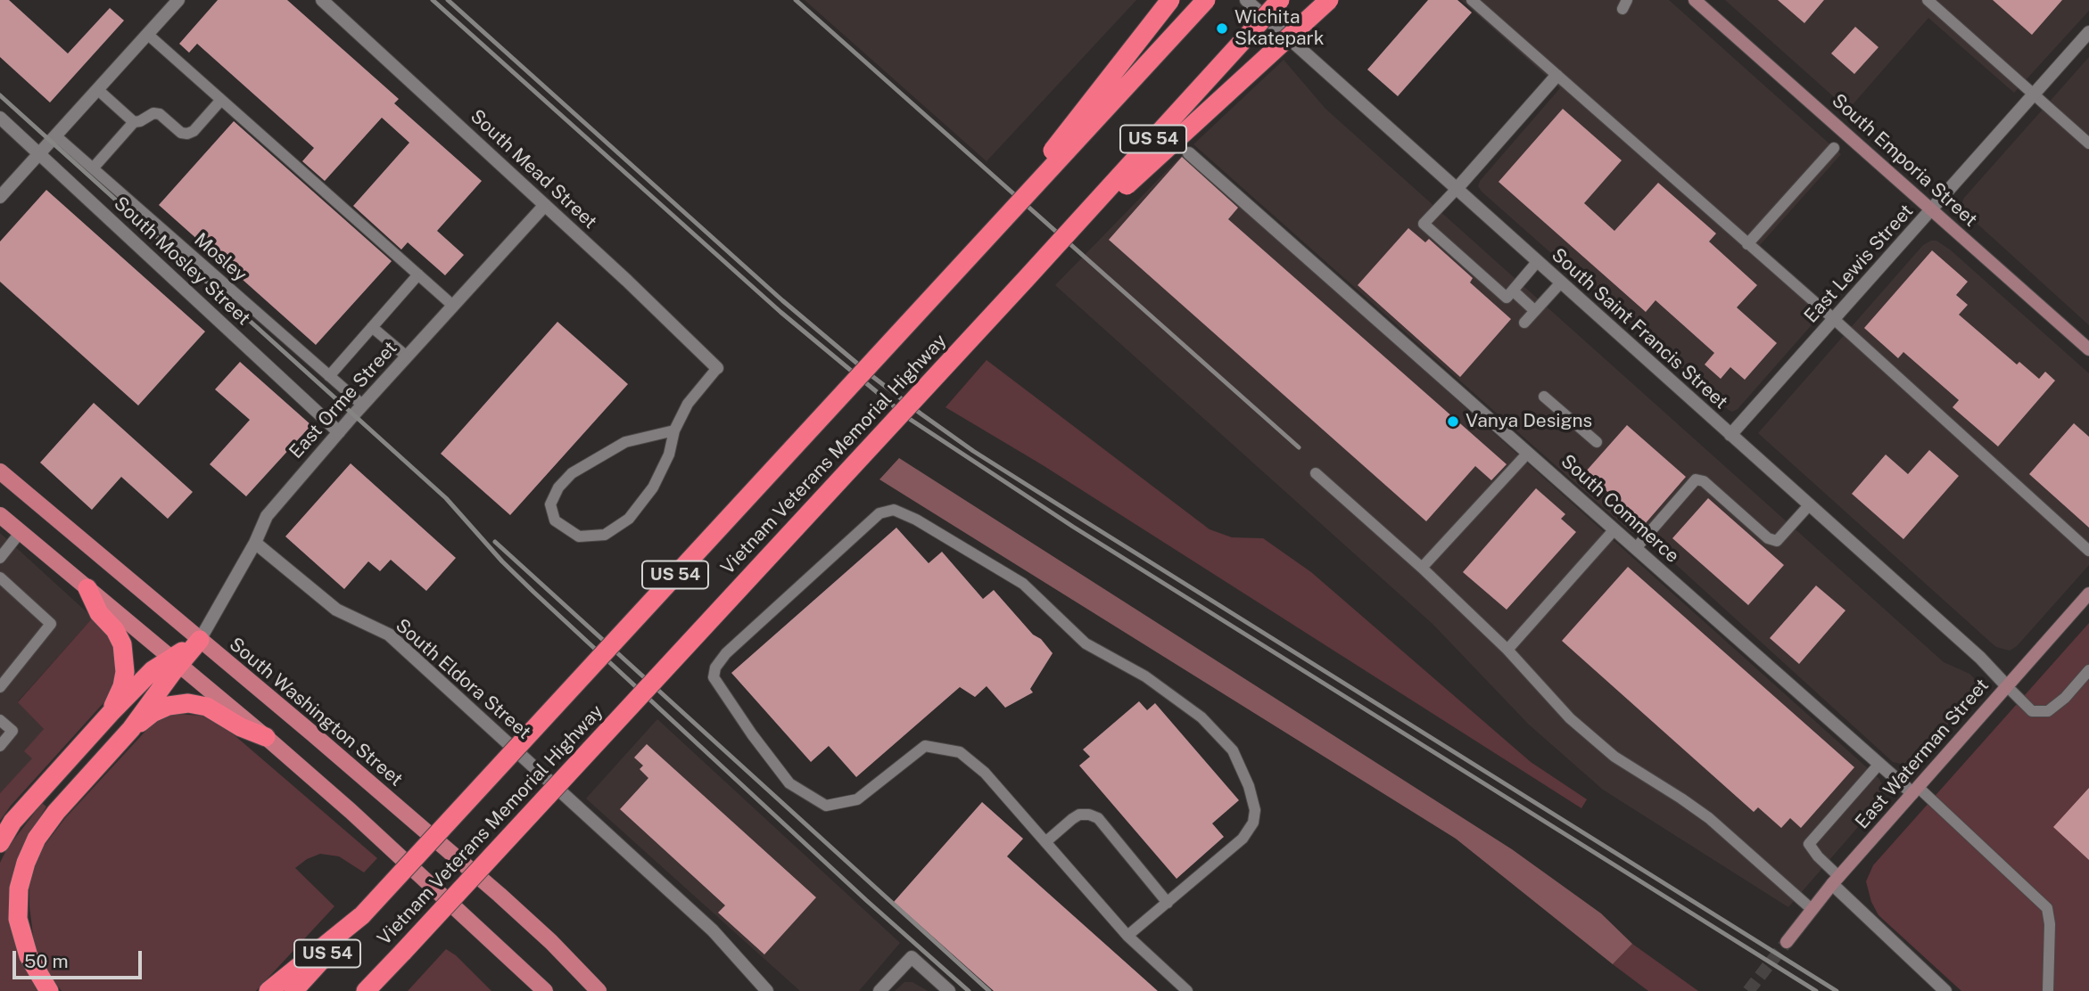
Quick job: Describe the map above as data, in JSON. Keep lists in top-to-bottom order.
{
  "streets": {
    "highway": ["US 54", "Vietnam Veterans Memorial Highway"],
    "main road": ["South Washington Street"],
    "street": [
      "South Emporia Street",
      "South Mead Street",
      "South Mosley Street",
      "East Lewis Street",
      "South Saint Francis Street",
      "East Orme Street",
      "South Commerce",
      "South Eldora Street",
      "East Waterman Street"
    ],
    "lane": ["Mosley"]
  },
  "crossings": [
    ["South Emporia Street", "East Lewis Street"],
    ["South Mead Street", "East Orme Street"],
    ["Mosley", "East Orme Street"],
    ["South Mosley Street", "East Orme Street"],
    ["East Lewis Street", "South Saint Francis Street"],
    ["South Saint Francis Street", "East Waterman Street"],
    ["East Orme Street", "South Eldora Street"],
    ["East Orme Street", "South Washington Street"],
    ["South Commerce", "East Waterman Street"]
  ],
  "places": ["Wichita Skatepark", "Vanya Designs"],
  "scale_bar": "50 m"
}
